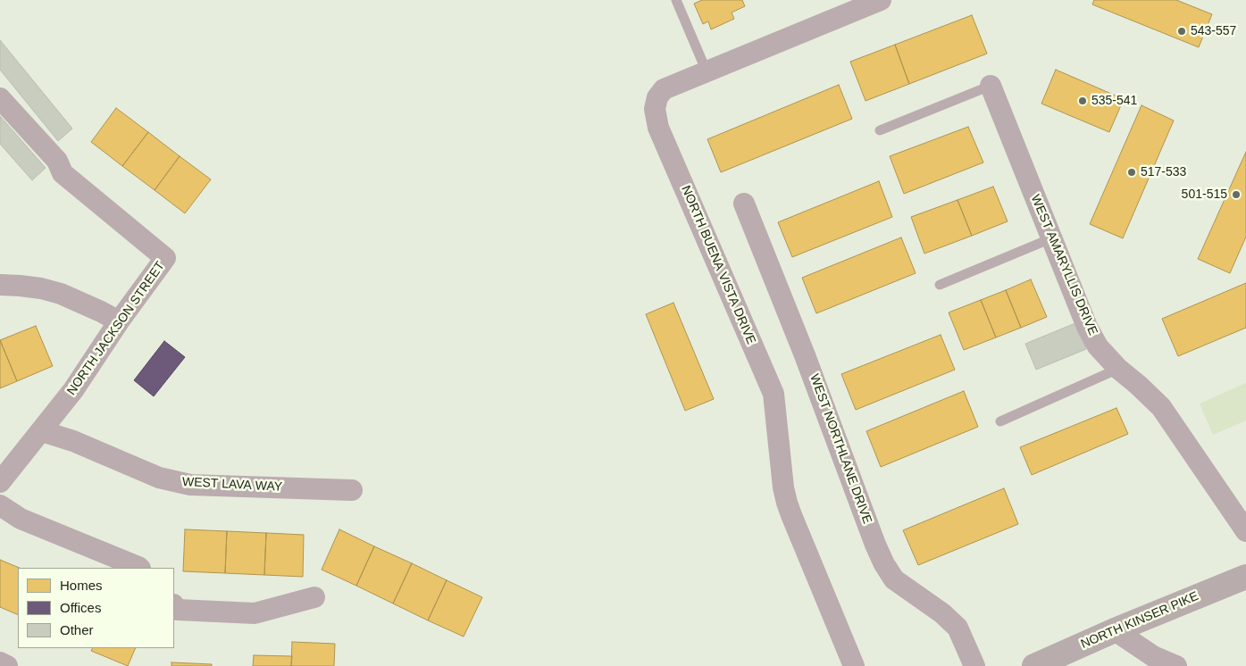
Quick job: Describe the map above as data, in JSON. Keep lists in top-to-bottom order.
{
  "streets": {
    "street": [
      "NORTH BUENA VISTA DRIVE",
      "WEST AMARYLLIS DRIVE",
      "NORTH JACKSON STREET",
      "WEST NORTHLANE DRIVE",
      "WEST LAVA WAY",
      "NORTH KINSER PIKE"
    ]
  },
  "crossings": [
    ["NORTH JACKSON STREET", "WEST LAVA WAY"]
  ],
  "places": [
    "543-557",
    "535-541",
    "517-533",
    "501-515"
  ],
  "legend": ["Homes", "Offices", "Other"]
}
